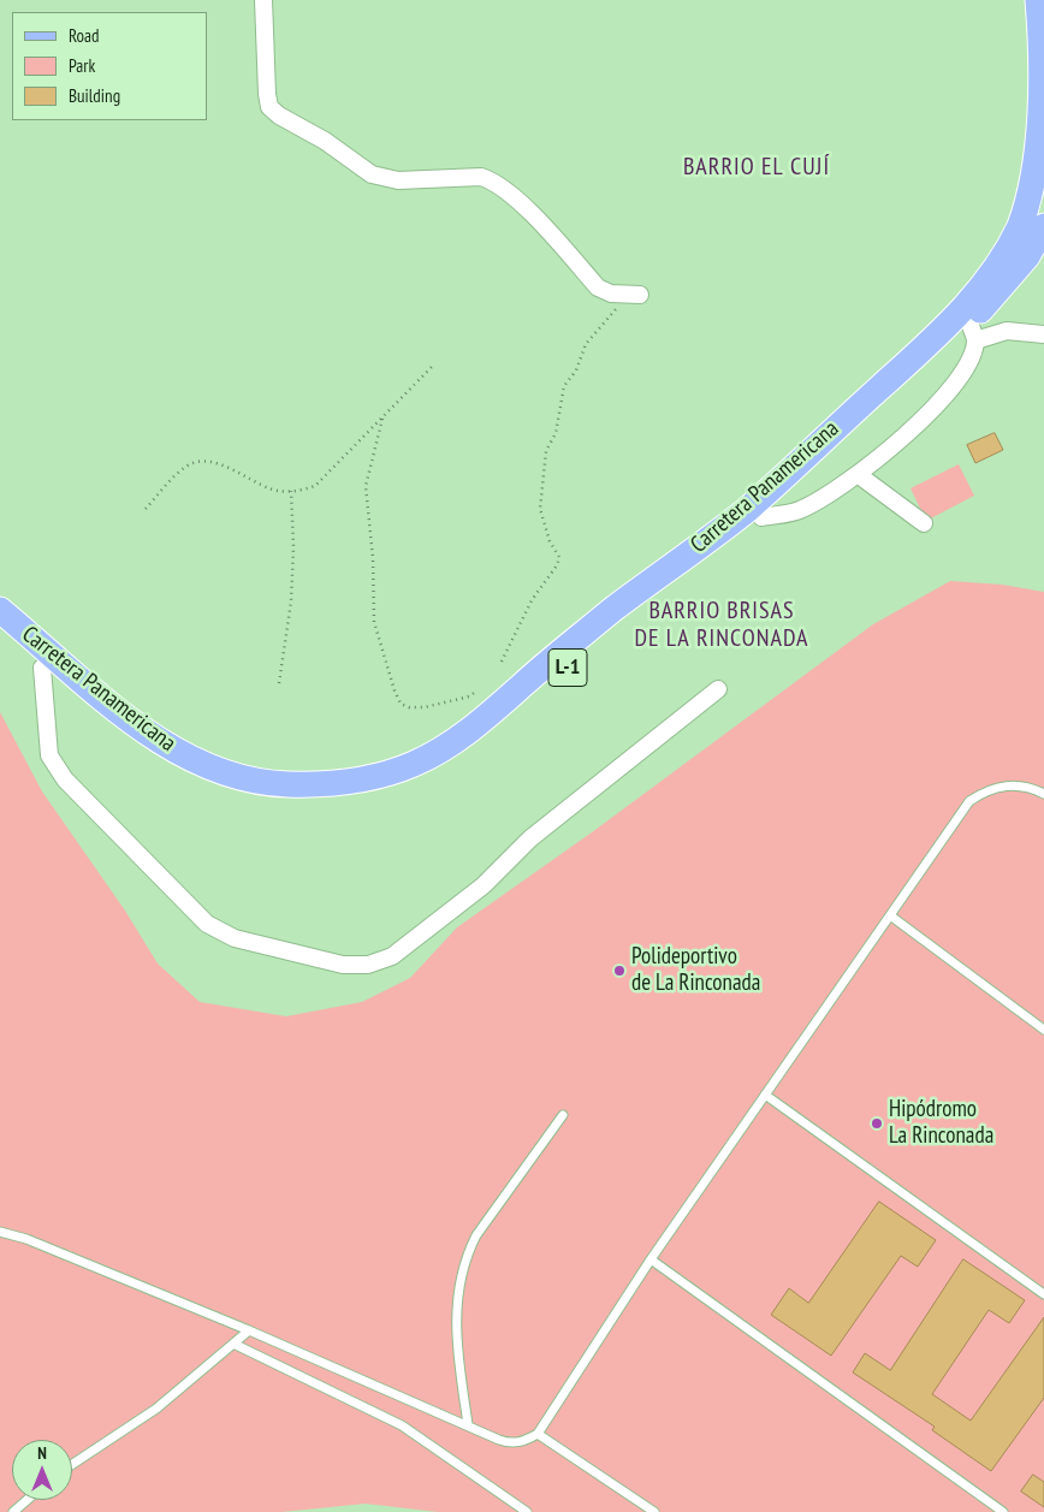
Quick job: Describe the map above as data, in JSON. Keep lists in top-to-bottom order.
{
  "streets": {
    "main road": ["Carretera Panamericana", "L-1"]
  },
  "districts": ["BARRIO EL CUJÍ", "BARRIO BRISAS DE LA RINCONADA"],
  "places": ["Polideportivo de La Rinconada", "Hipódromo La Rinconada"],
  "legend": ["Road", "Park", "Building"],
  "north": "top"
}
